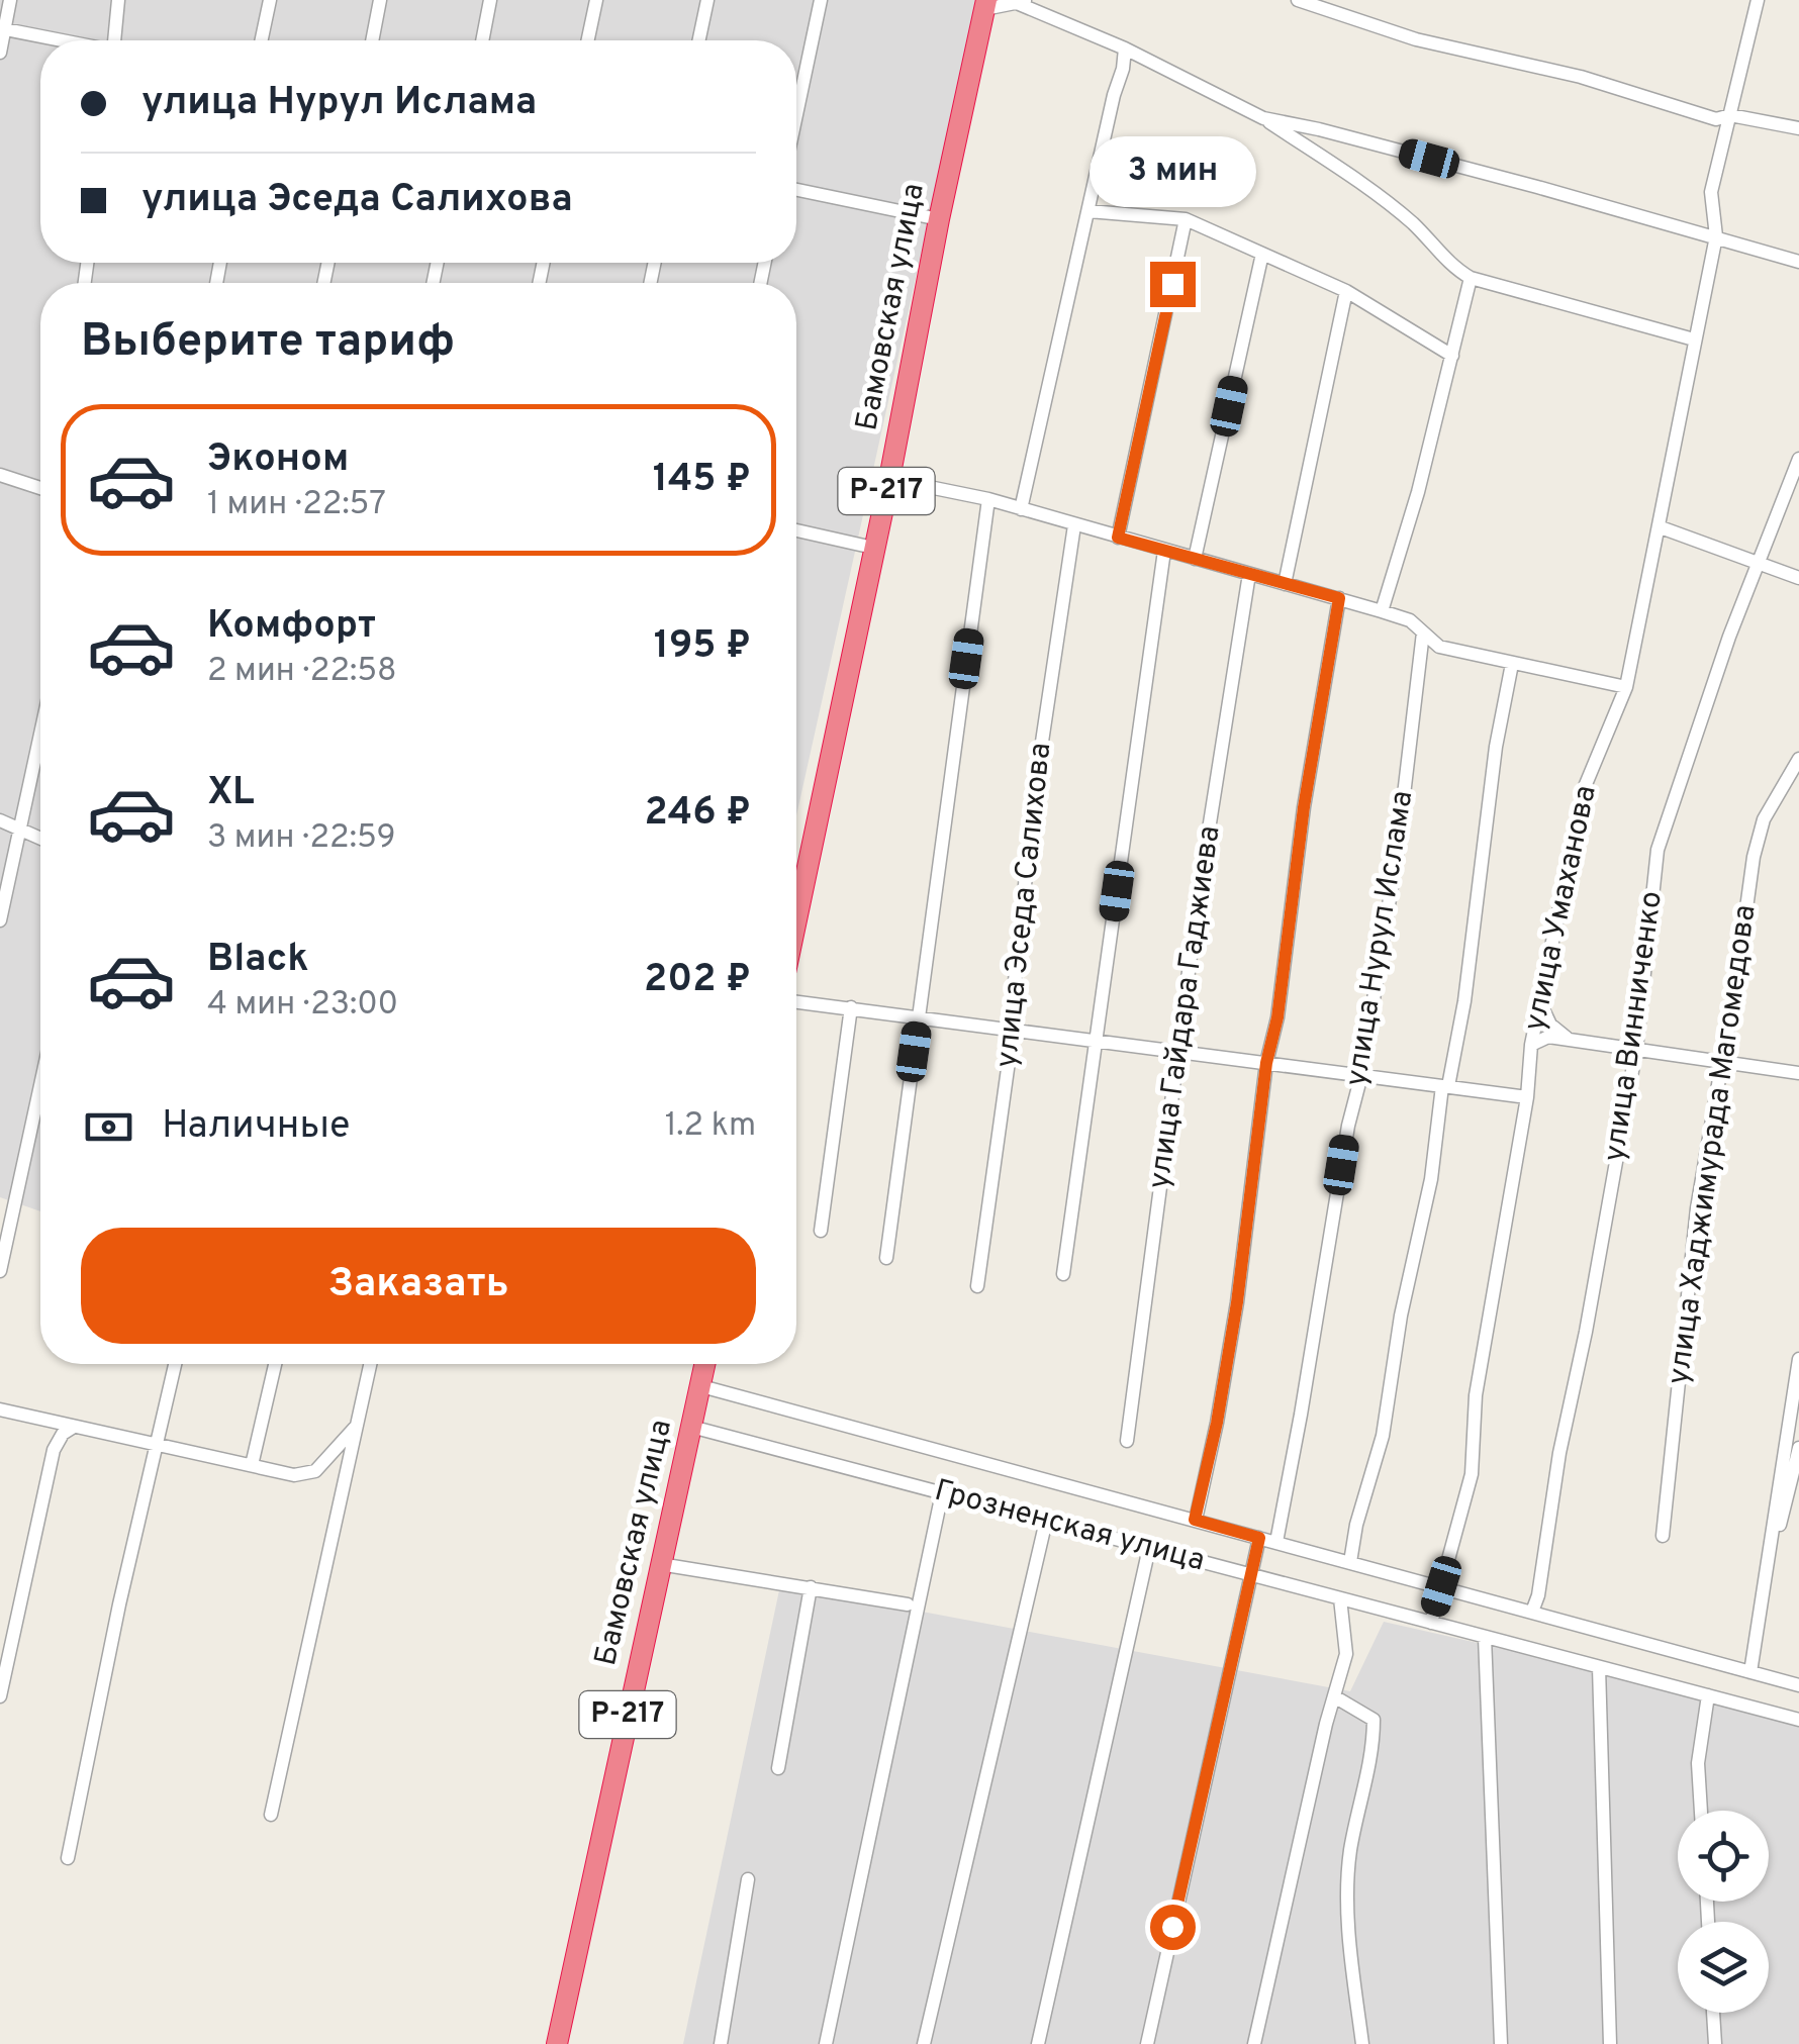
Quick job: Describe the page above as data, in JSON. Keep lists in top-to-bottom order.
{
  "streets": {
    "highway": ["Бамовская улица", "Р-217"],
    "street": [
      "улица Эседа Салихова",
      "улица Умаханова",
      "улица Нурул Ислама",
      "улица Гайдара Гаджиева",
      "улица Винниченко",
      "улица Хаджимурада Магомедова",
      "Грозненская улица"
    ]
  },
  "crossings": [
    ["Бамовская улица", "Грозненская улица"],
    ["улица Умаханова", "Грозненская улица"],
    ["улица Нурул Ислама", "Грозненская улица"],
    ["улица Винниченко", "Грозненская улица"]
  ],
  "page": {
    "banner": ["улица Нурул Ислама", "улица Эседа Салихова"],
    "bubble": "3 мин",
    "heading": "Выберите тариф",
    "list": [
      {
        "name": "Эконом",
        "note": "1 мин · 22:57",
        "value": "145 ₽"
      },
      {
        "name": "Комфорт",
        "note": "2 мин · 22:58",
        "value": "195 ₽"
      },
      {
        "name": "XL",
        "note": "3 мин · 22:59",
        "value": "246 ₽"
      },
      {
        "name": "Black",
        "note": "4 мин · 23:00",
        "value": "202 ₽"
      }
    ],
    "pay": ["Наличные", "1.2 km"],
    "buttons": "Заказать"
  }
}
